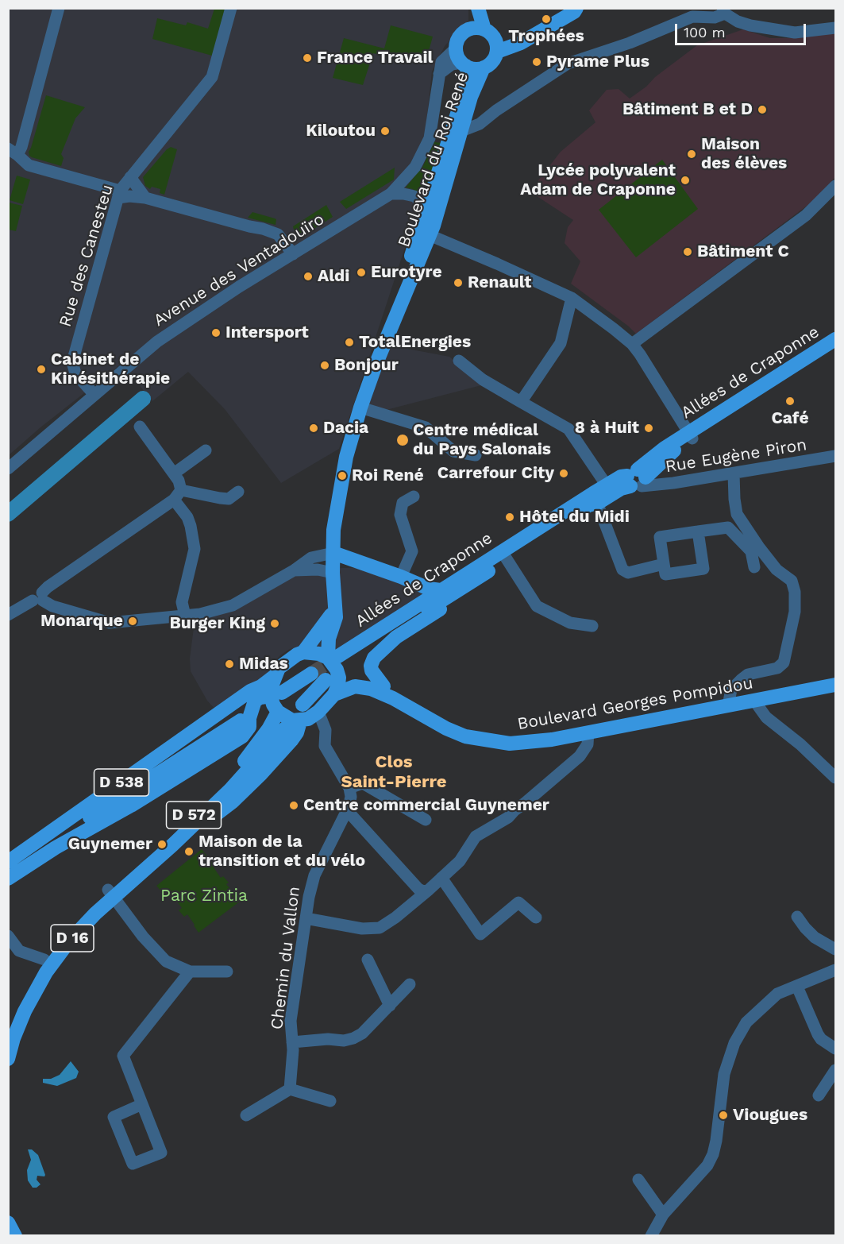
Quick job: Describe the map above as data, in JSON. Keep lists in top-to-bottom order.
{
  "streets": {
    "main road": [
      "Boulevard du Roi René",
      "Allées de Craponne",
      "Boulevard Georges Pompidou",
      "D 538",
      "D 572",
      "D 16"
    ],
    "street": [
      "Rue des Canesteu",
      "Avenue des Ventadouïro",
      "Rue Eugène Piron",
      "Chemin du Vallon"
    ]
  },
  "crossings": [
    ["Boulevard du Roi René", "Allées de Craponne"],
    ["Boulevard du Roi René", "Boulevard Georges Pompidou"],
    ["Boulevard du Roi René", "D 538"],
    ["Boulevard du Roi René", "D 572"],
    ["Rue des Canesteu", "Avenue des Ventadouïro"],
    ["Allées de Craponne", "Rue Eugène Piron"],
    ["Allées de Craponne", "Boulevard Georges Pompidou"],
    ["Allées de Craponne", "D 538"],
    ["Allées de Craponne", "D 572"],
    ["Boulevard Georges Pompidou", "D 538"],
    ["Boulevard Georges Pompidou", "D 572"],
    ["D 538", "D 572"],
    ["D 572", "D 16"]
  ],
  "districts": ["Clos Saint-Pierre"],
  "parks": ["Parc Zintia"],
  "places": [
    "Trophées",
    "France Travail",
    "Pyrame Plus",
    "Bâtiment B et D",
    "Kiloutou",
    "Maison des élèves",
    "Lycée polyvalent Adam de Craponne",
    "Bâtiment C",
    "Eurotyre",
    "Aldi",
    "Renault",
    "Intersport",
    "TotalEnergies",
    "Bonjour",
    "Cabinet de Kinésithérapie",
    "Café",
    "Dacia",
    "8 à Huit",
    "Centre médical du Pays Salonais",
    "Carrefour City",
    "Roi René",
    "Hôtel du Midi",
    "Monarque",
    "Burger King",
    "Midas",
    "Centre commercial Guynemer",
    "Guynemer",
    "Maison de la transition et du vélo",
    "Viougues"
  ],
  "scale_bar": "100 m"
}
